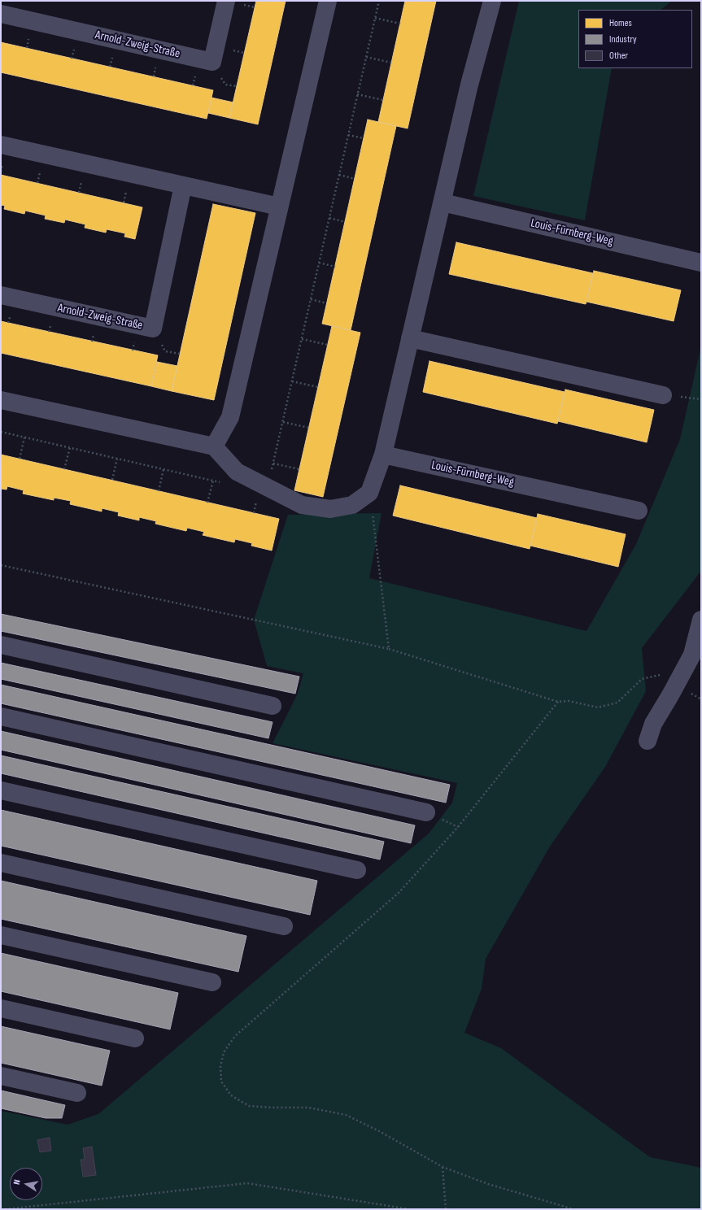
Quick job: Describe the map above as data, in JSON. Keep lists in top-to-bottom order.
{
  "streets": {
    "street": ["Arnold-Zweig-Straße", "Louis-Fürnberg-Weg"]
  },
  "legend": ["Homes", "Industry", "Other"],
  "north": "left"
}
